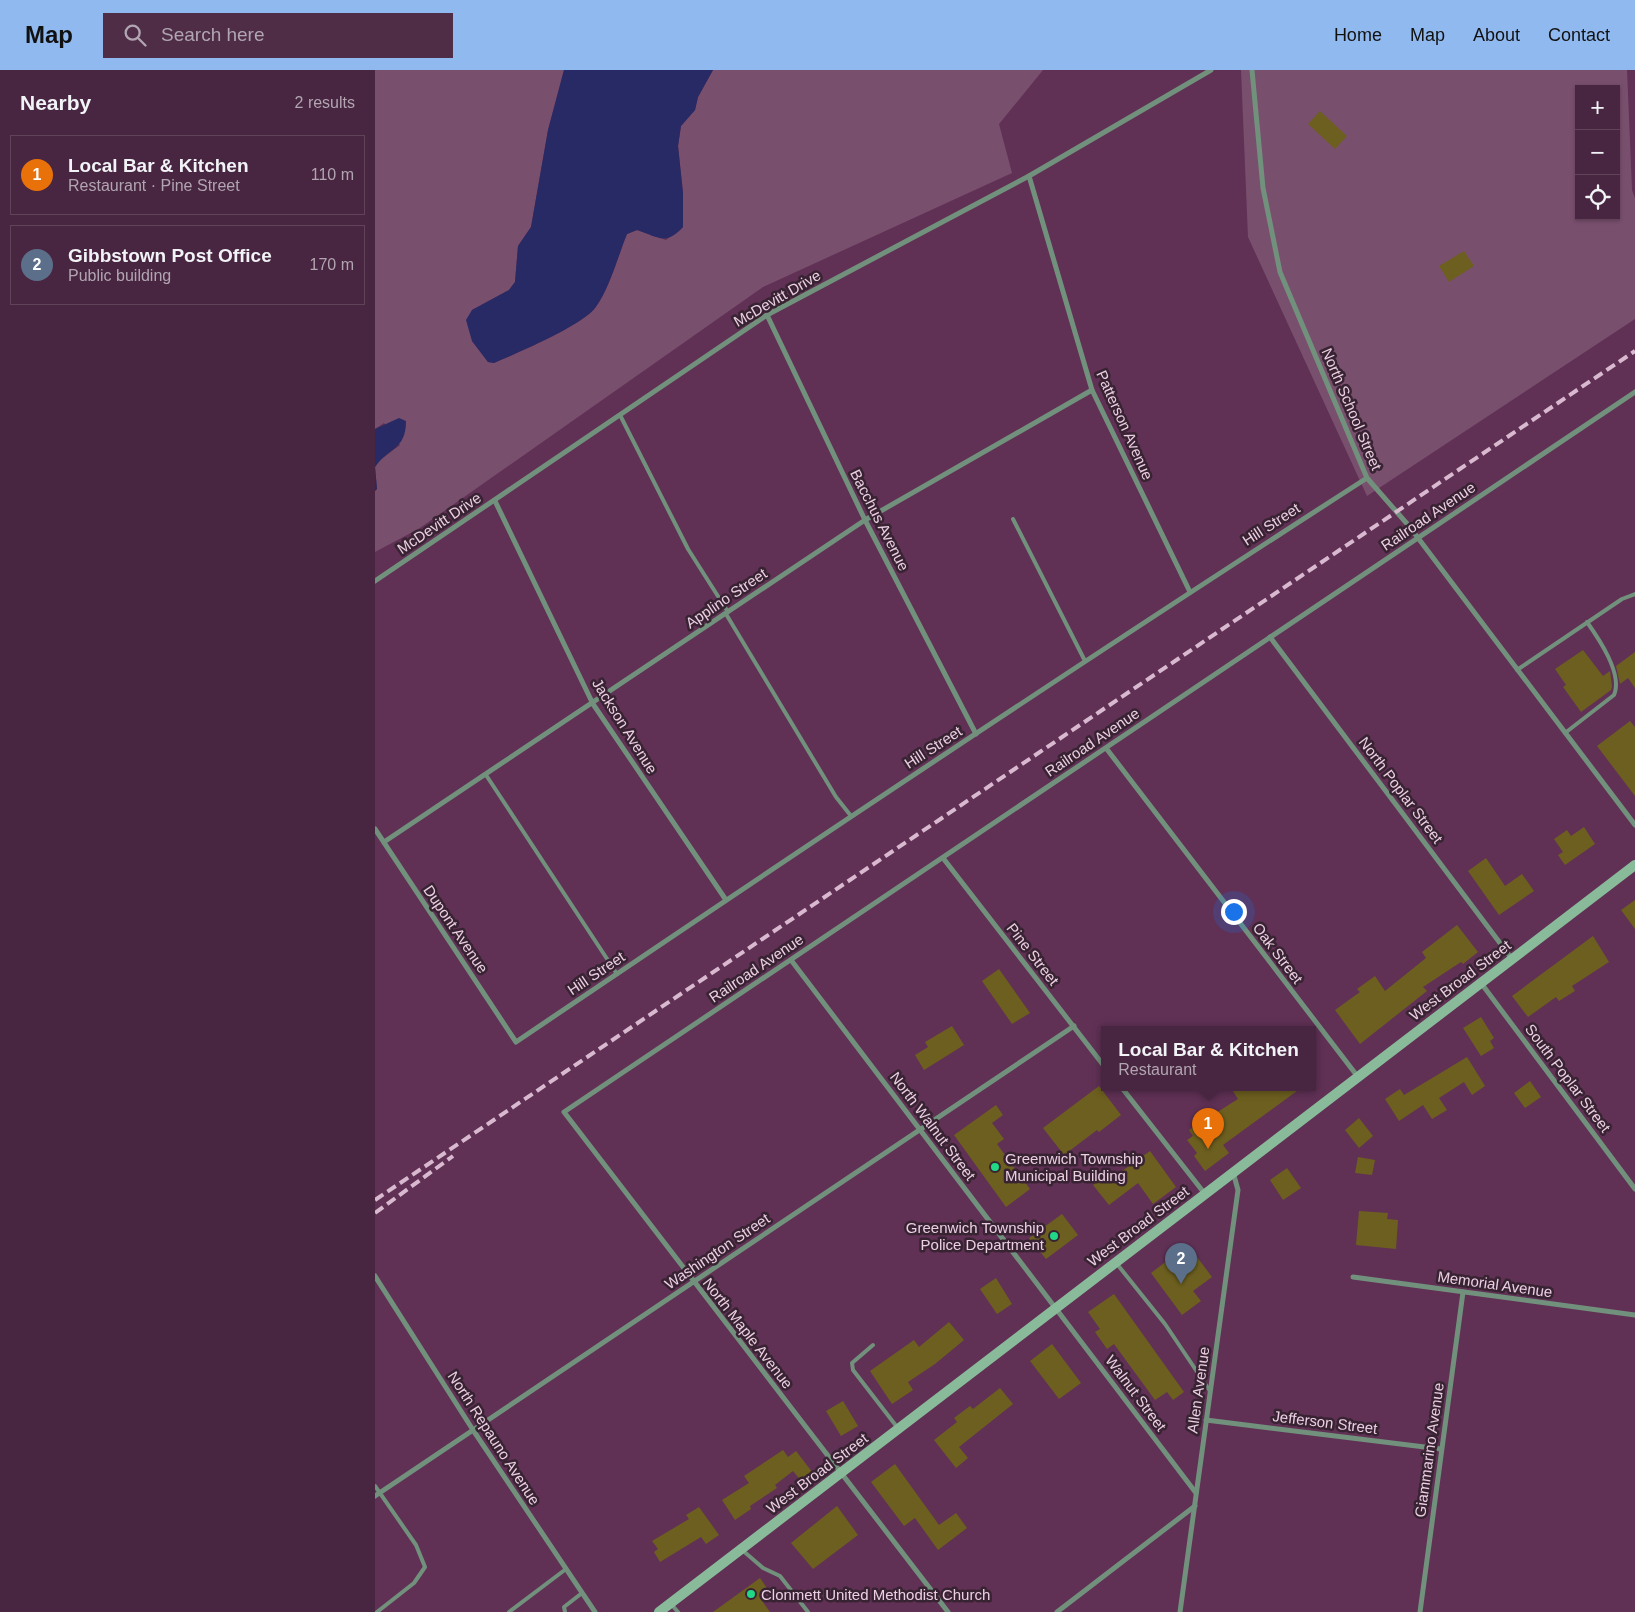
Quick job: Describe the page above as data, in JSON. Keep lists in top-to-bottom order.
{
  "streets": {
    "main road": ["West Broad Street"],
    "street": [
      "McDevitt Drive",
      "North School Street",
      "Patterson Avenue",
      "Railroad Avenue",
      "Bacchus Avenue",
      "Hill Street",
      "Applino Street",
      "Jackson Avenue",
      "North Poplar Street",
      "Dupont Avenue",
      "Oak Street",
      "Pine Street",
      "South Poplar Street",
      "North Walnut Street",
      "Washington Street",
      "Memorial Avenue",
      "North Maple Avenue",
      "Allen Avenue",
      "Walnut Street",
      "Jefferson Street",
      "North Repauno Avenue",
      "Giammarino Avenue"
    ]
  },
  "crossings": [
    ["McDevitt Drive", "Patterson Avenue"],
    ["McDevitt Drive", "Bacchus Avenue"],
    ["McDevitt Drive", "Jackson Avenue"],
    ["North School Street", "Railroad Avenue"],
    ["North School Street", "Hill Street"],
    ["Patterson Avenue", "Hill Street"],
    ["Patterson Avenue", "Applino Street"],
    ["Railroad Avenue", "North Poplar Street"],
    ["Railroad Avenue", "Oak Street"],
    ["Railroad Avenue", "Pine Street"],
    ["Railroad Avenue", "North Walnut Street"],
    ["Railroad Avenue", "North Maple Avenue"],
    ["Bacchus Avenue", "Hill Street"],
    ["Bacchus Avenue", "Applino Street"],
    ["Hill Street", "Jackson Avenue"],
    ["Hill Street", "Dupont Avenue"],
    ["Applino Street", "Jackson Avenue"],
    ["Applino Street", "Dupont Avenue"],
    ["North Poplar Street", "West Broad Street"],
    ["Oak Street", "West Broad Street"],
    ["Pine Street", "Washington Street"],
    ["West Broad Street", "South Poplar Street"],
    ["West Broad Street", "North Walnut Street"],
    ["West Broad Street", "North Maple Avenue"],
    ["West Broad Street", "Allen Avenue"],
    ["West Broad Street", "Walnut Street"],
    ["North Walnut Street", "Washington Street"],
    ["North Walnut Street", "Walnut Street"],
    ["Washington Street", "North Maple Avenue"],
    ["Washington Street", "North Repauno Avenue"],
    ["Memorial Avenue", "Giammarino Avenue"],
    ["Allen Avenue", "Walnut Street"],
    ["Allen Avenue", "Jefferson Street"],
    ["Jefferson Street", "Giammarino Avenue"]
  ],
  "places": ["Greenwich Township Municipal Building", "Greenwich Township Police Department", "Clonmett United Methodist Church"],
  "page": {
    "header": "Map",
    "search": "Search here",
    "nav": [
      "Home",
      "Map",
      "About",
      "Contact"
    ],
    "heading": ["Nearby", "2 results"],
    "map_buttons": ["+", "−"],
    "list": [
      {
        "mark": "1",
        "name": "Local Bar & Kitchen",
        "note": "Restaurant · Pine Street",
        "value": "110 m"
      },
      {
        "mark": "2",
        "name": "Gibbstown Post Office",
        "note": "Public building",
        "value": "170 m"
      }
    ],
    "popup": ["Local Bar & Kitchen", "Restaurant"],
    "pins": ["1", "2"]
  }
}
